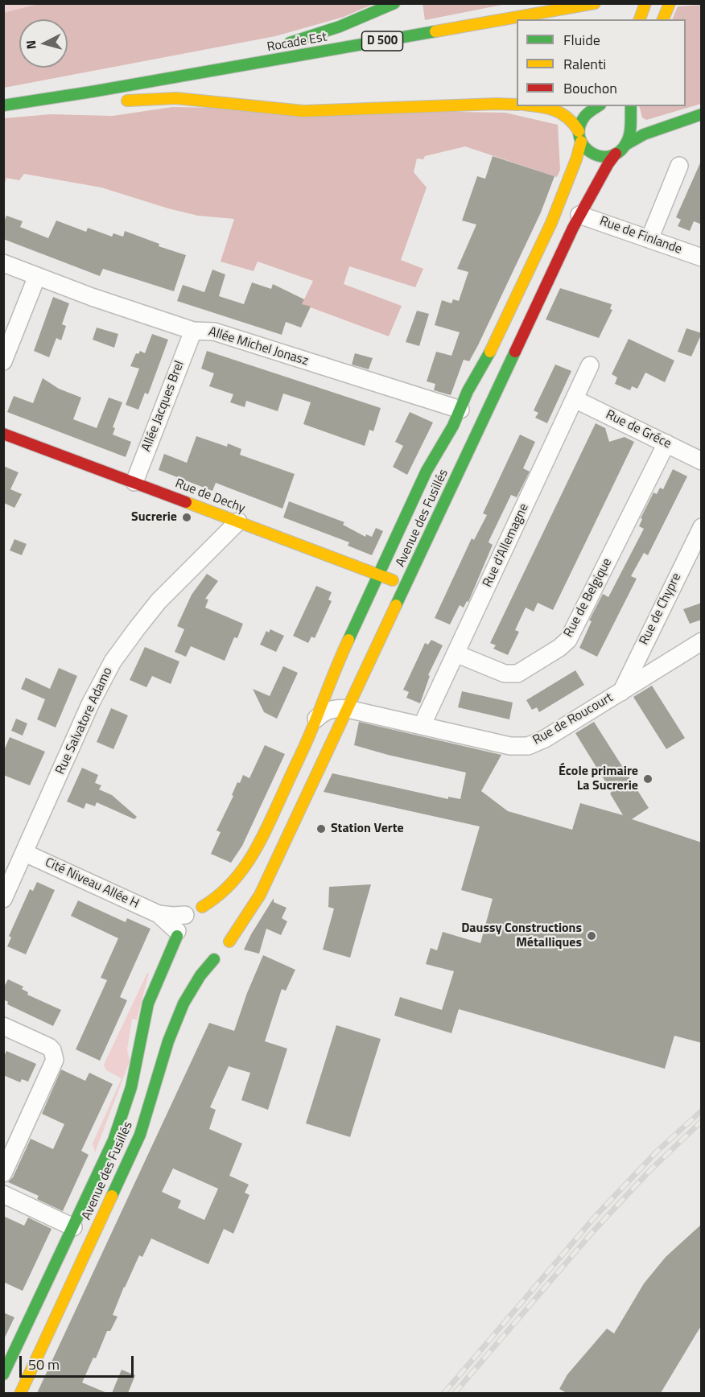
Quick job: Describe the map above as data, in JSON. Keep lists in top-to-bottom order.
{
  "streets": {
    "main road": [
      "D 500",
      "Rocade Est",
      "Rue de Dechy",
      "Avenue des Fusillés"
    ],
    "street": [
      "Rue de Finlande",
      "Allée Michel Jonasz",
      "Allée Jacques Brel",
      "Rue de Gréce",
      "Rue d'Allemagne",
      "Rue de Belgique",
      "Rue de Chypre",
      "Rue de Roucourt",
      "Rue Salvatore Adamo",
      "Cité Niveau Allée H"
    ]
  },
  "crossings": [
    ["Rue de Finlande", "Avenue des Fusillés"],
    ["Allée Michel Jonasz", "Allée Jacques Brel"],
    ["Allée Michel Jonasz", "Avenue des Fusillés"],
    ["Allée Jacques Brel", "Rue de Dechy"],
    ["Rue de Gréce", "Rue d'Allemagne"],
    ["Rue de Gréce", "Rue de Belgique"],
    ["Rue de Dechy", "Avenue des Fusillés"],
    ["Rue de Dechy", "Rue Salvatore Adamo"],
    ["Avenue des Fusillés", "Rue de Roucourt"],
    ["Avenue des Fusillés", "Cité Niveau Allée H"],
    ["Rue d'Allemagne", "Rue de Belgique"],
    ["Rue d'Allemagne", "Rue de Roucourt"],
    ["Rue de Chypre", "Rue de Roucourt"],
    ["Rue Salvatore Adamo", "Cité Niveau Allée H"]
  ],
  "places": [
    "Sucrerie",
    "École primaire La Sucrerie",
    "Station Verte",
    "Daussy Constructions Métalliques"
  ],
  "legend": ["Fluide", "Ralenti", "Bouchon"],
  "scale_bar": "50 m",
  "north": "left"
}
